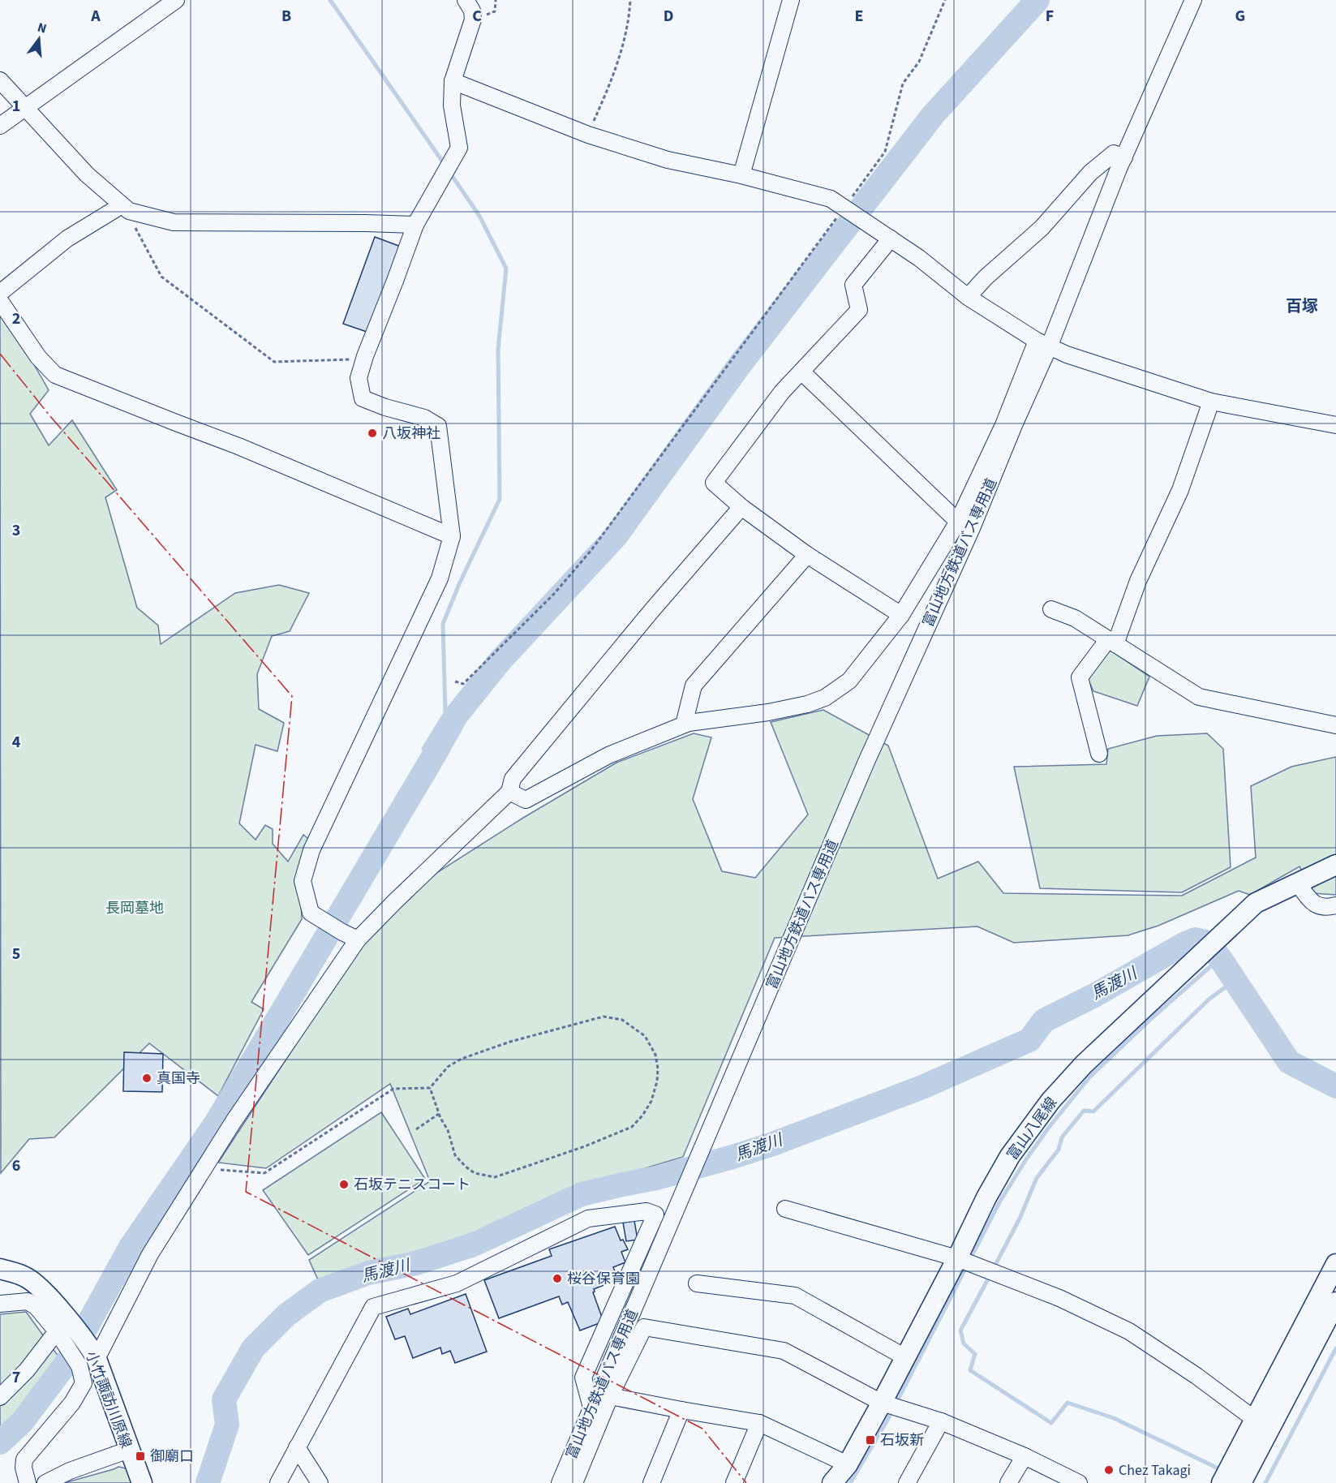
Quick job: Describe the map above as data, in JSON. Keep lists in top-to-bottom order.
{
  "streets": {
    "main road": ["富山八尾線", "小竹諏訪川原線"],
    "street": ["富山地方鉄道バス専用道"]
  },
  "districts": ["百塚"],
  "water": ["馬渡川"],
  "parks": ["長岡墓地"],
  "places": {
    "other": [
      "八坂神社",
      "真国寺",
      "石坂テニスコート",
      "桜谷保育園",
      "Chez Takagi"
    ],
    "transit": ["石坂新", "御廟口"]
  },
  "north": "top",
  "grid": {
    "columns": [
      "A",
      "B",
      "C",
      "D",
      "E",
      "F",
      "G"
    ],
    "rows": [
      "1",
      "2",
      "3",
      "4",
      "5",
      "6",
      "7"
    ]
  }
}
